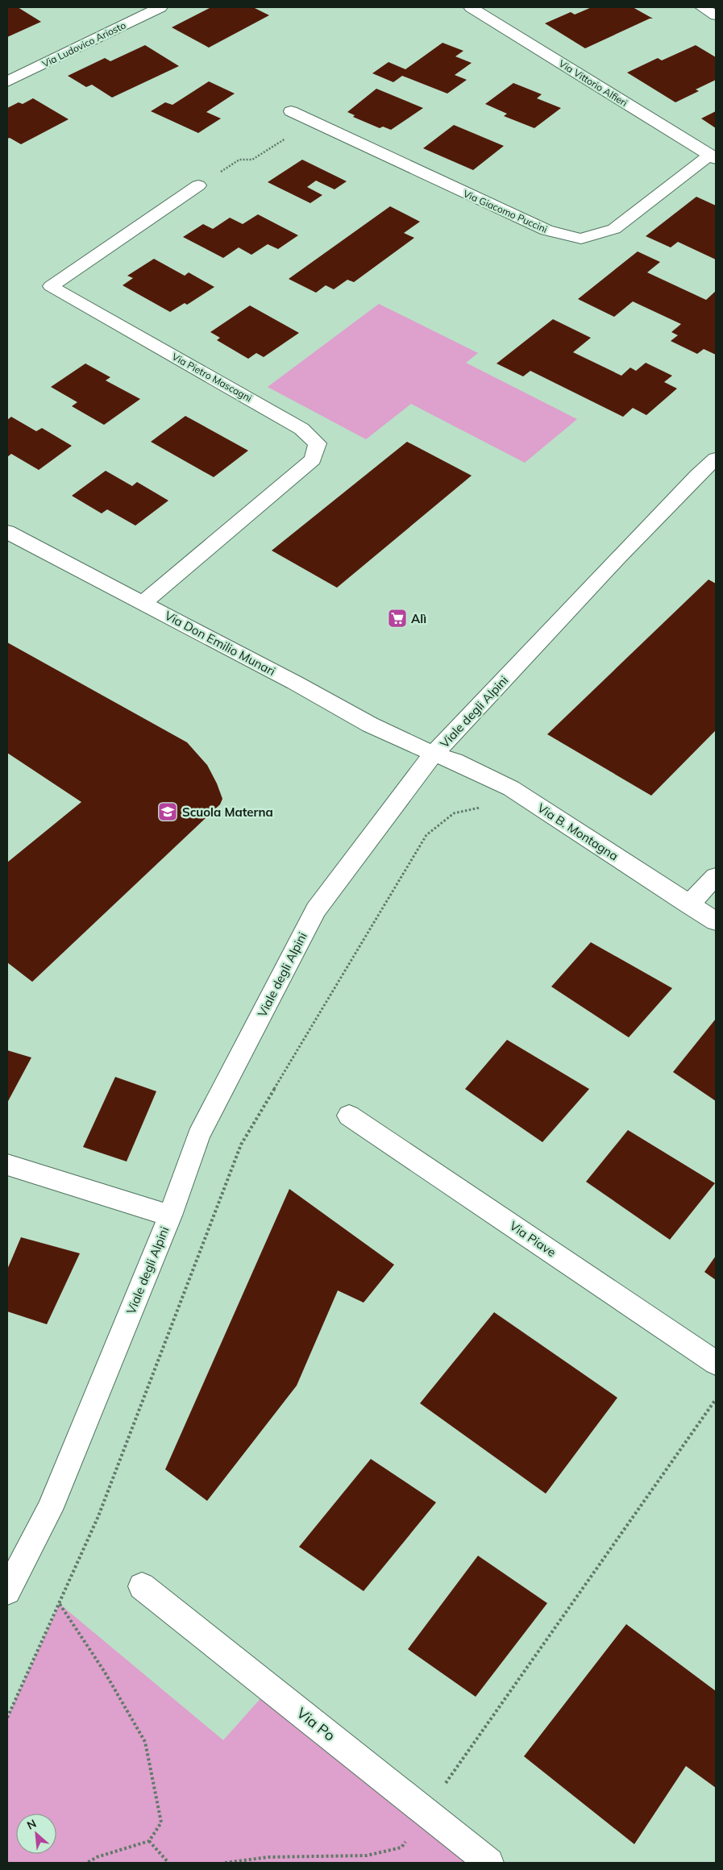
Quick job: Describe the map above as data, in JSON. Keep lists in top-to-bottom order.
{
  "streets": {
    "street": [
      "Via Ludovico Ariosto",
      "Via Vittorio Alfieri",
      "Via Giacomo Puccini",
      "Via Pietro Mascagni",
      "Via Don Emilio Munari",
      "Viale degli Alpini",
      "Via B. Montagna",
      "Via Piave",
      "Via Po"
    ]
  },
  "crossings": [
    ["Via Vittorio Alfieri", "Via Giacomo Puccini"],
    ["Via Pietro Mascagni", "Via Don Emilio Munari"],
    ["Via Don Emilio Munari", "Viale degli Alpini"],
    ["Via Don Emilio Munari", "Via B. Montagna"],
    ["Viale degli Alpini", "Via B. Montagna"]
  ],
  "places": {
    "supermarket": ["Alì"],
    "school or university": ["Scuola Materna"]
  },
  "north": "top left"
}
